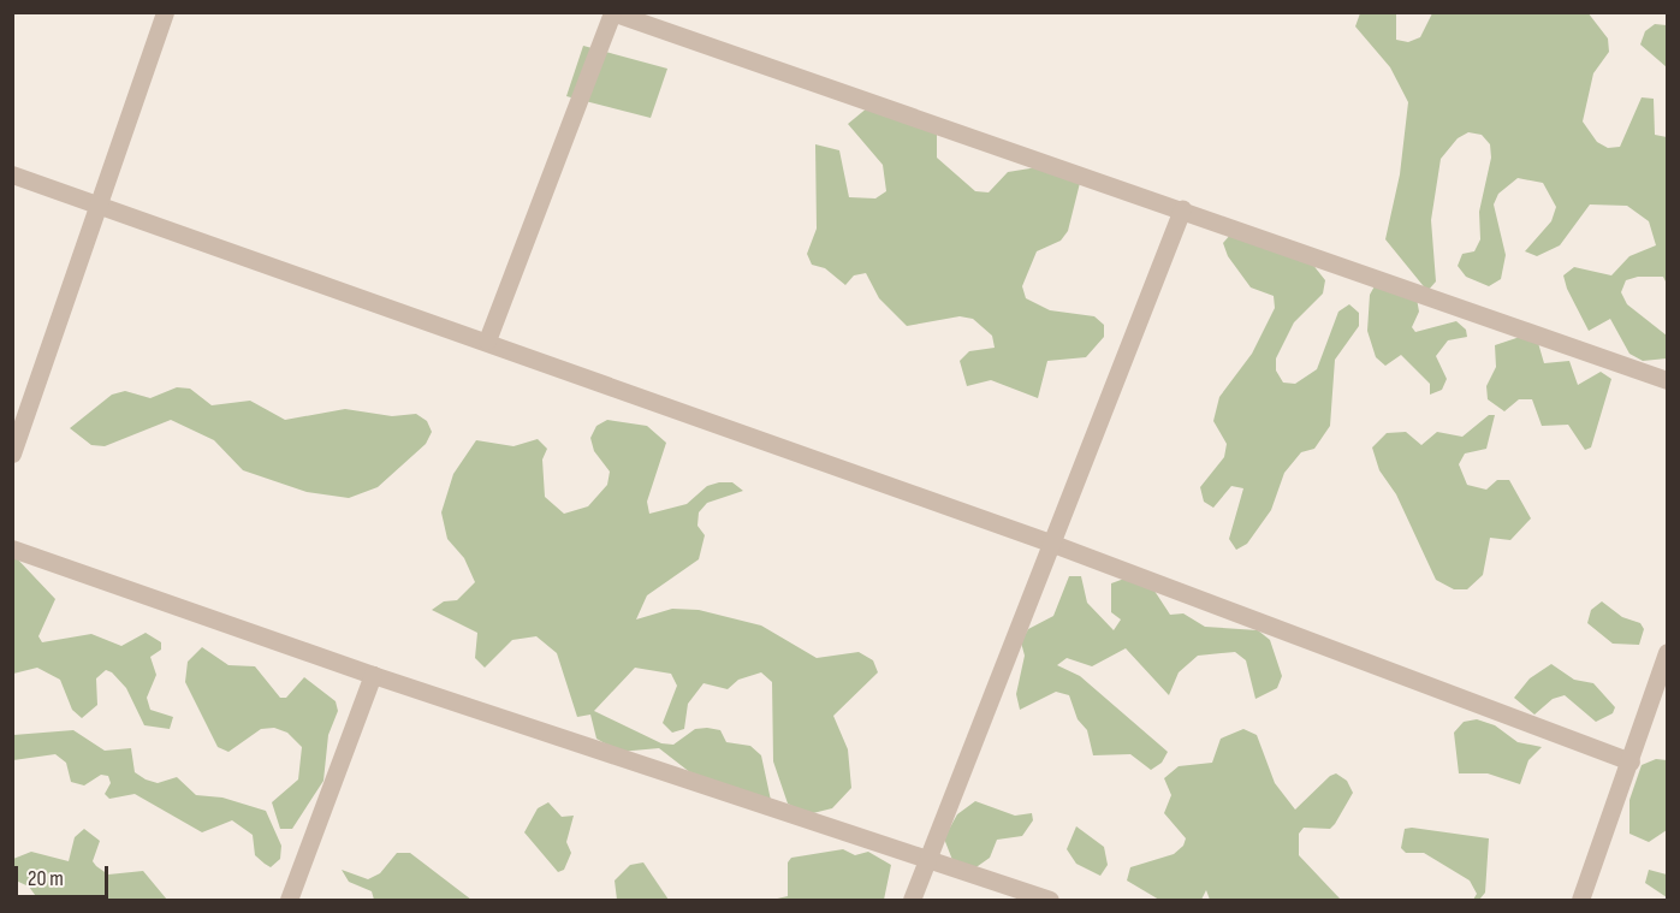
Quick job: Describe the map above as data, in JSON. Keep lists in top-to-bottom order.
{
  "scale_bar": "20 m"
}
